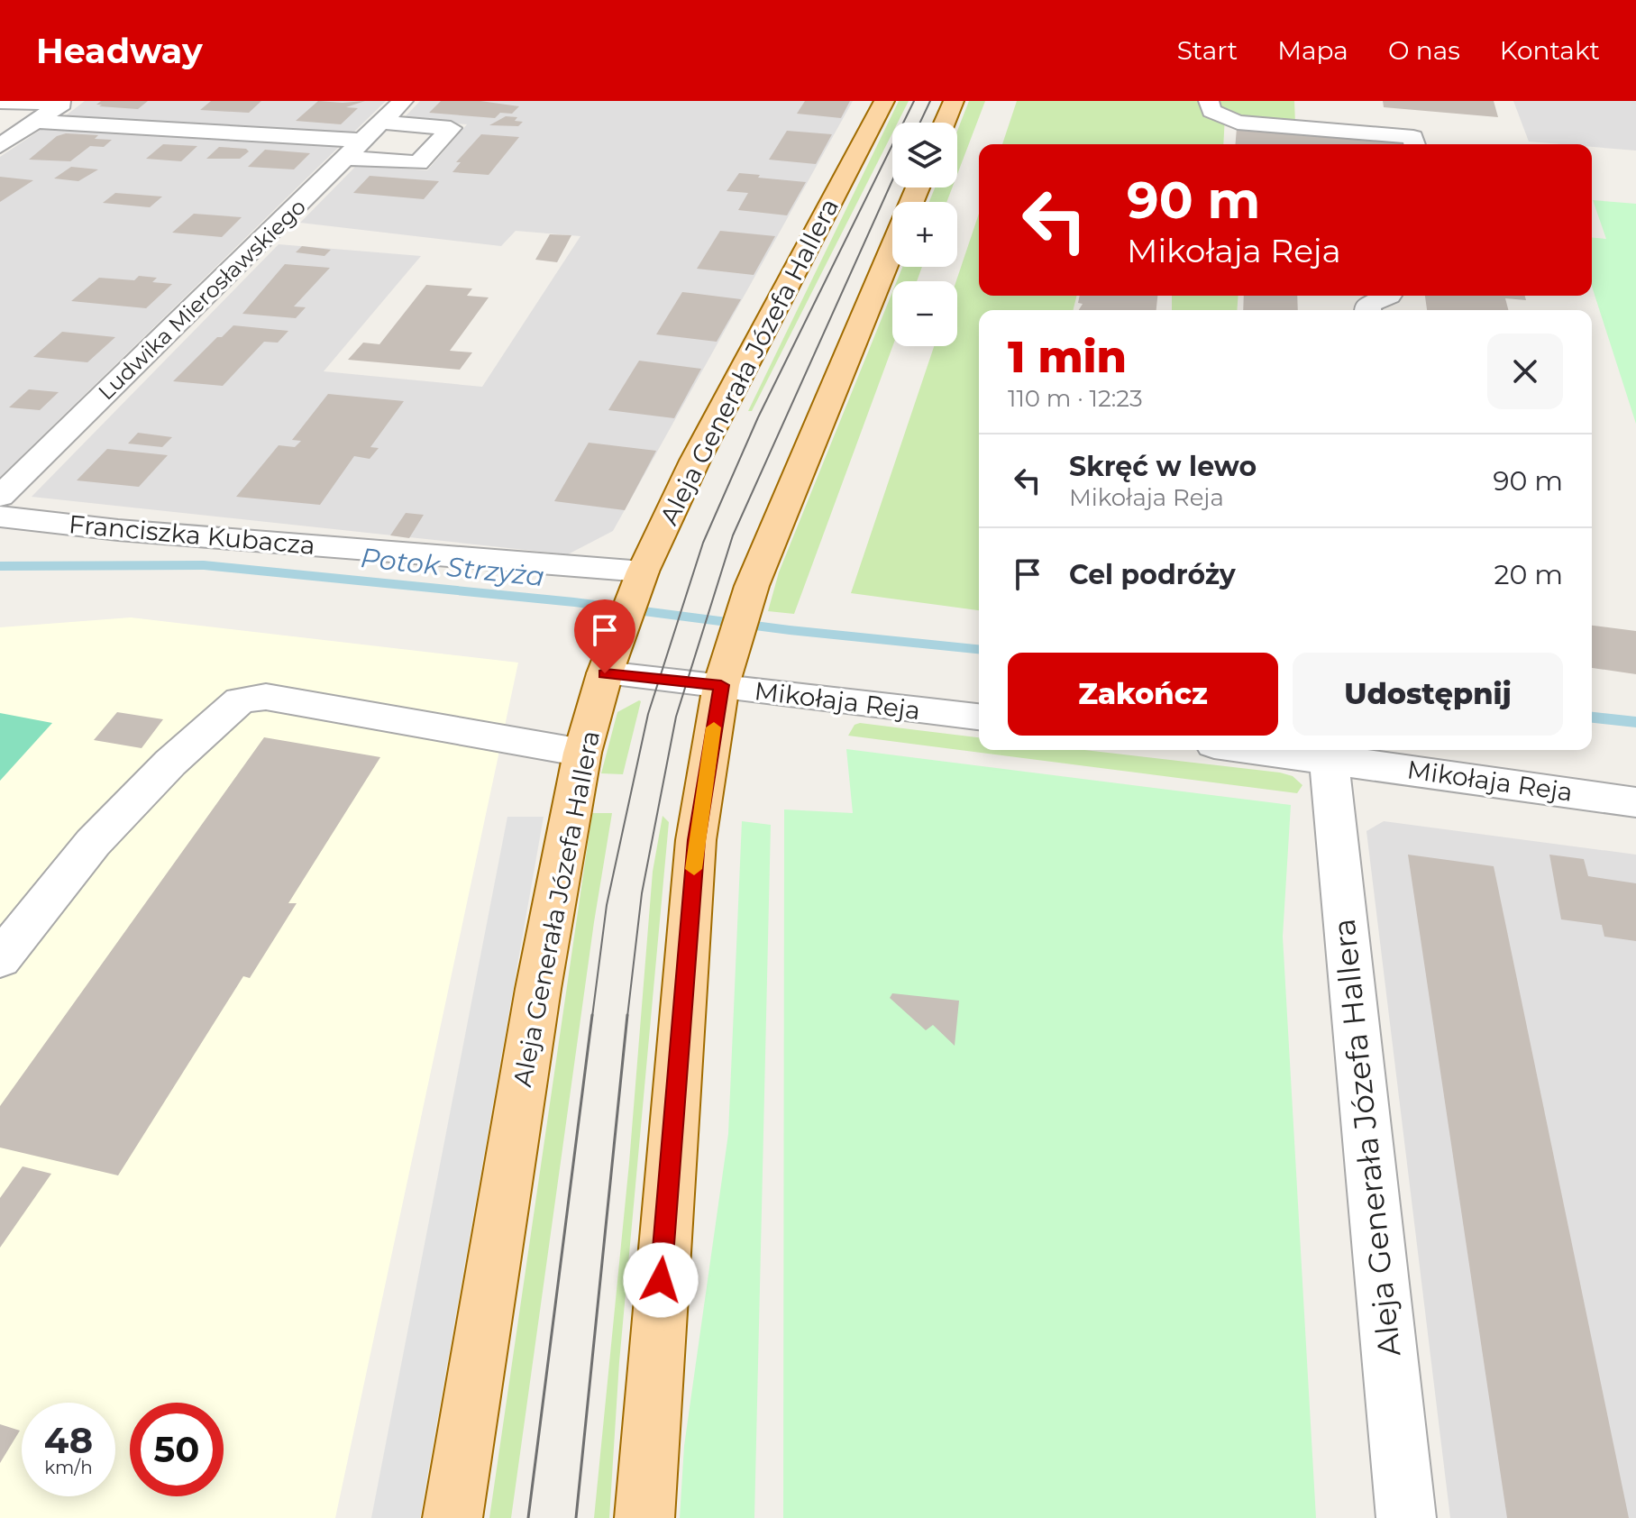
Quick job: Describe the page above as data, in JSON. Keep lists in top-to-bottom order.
{
  "streets": {
    "main road": ["Aleja Generała Józefa Hallera"],
    "street": ["Ludwika Mierosławskiego", "Franciszka Kubacza", "Mikołaja Reja"]
  },
  "crossings": [
    ["Aleja Generała Józefa Hallera", "Franciszka Kubacza"],
    ["Aleja Generała Józefa Hallera", "Mikołaja Reja"]
  ],
  "water": ["Potok Strzyża"],
  "page": {
    "header": "Headway",
    "nav": [
      "Start",
      "Mapa",
      "O nas",
      "Kontakt"
    ],
    "map_buttons": ["+", "−"],
    "turn": ["90 m", "Mikołaja Reja"],
    "heading": ["1 min", "110 m · 12:23"],
    "list": [
      {
        "name": "Skręć w lewo",
        "note": "Mikołaja Reja",
        "value": "90 m"
      },
      {
        "name": "Cel podróży",
        "value": "20 m"
      }
    ],
    "buttons": ["Zakończ", "Udostępnij"],
    "speed": "48 km/h",
    "limit": "50"
  }
}
